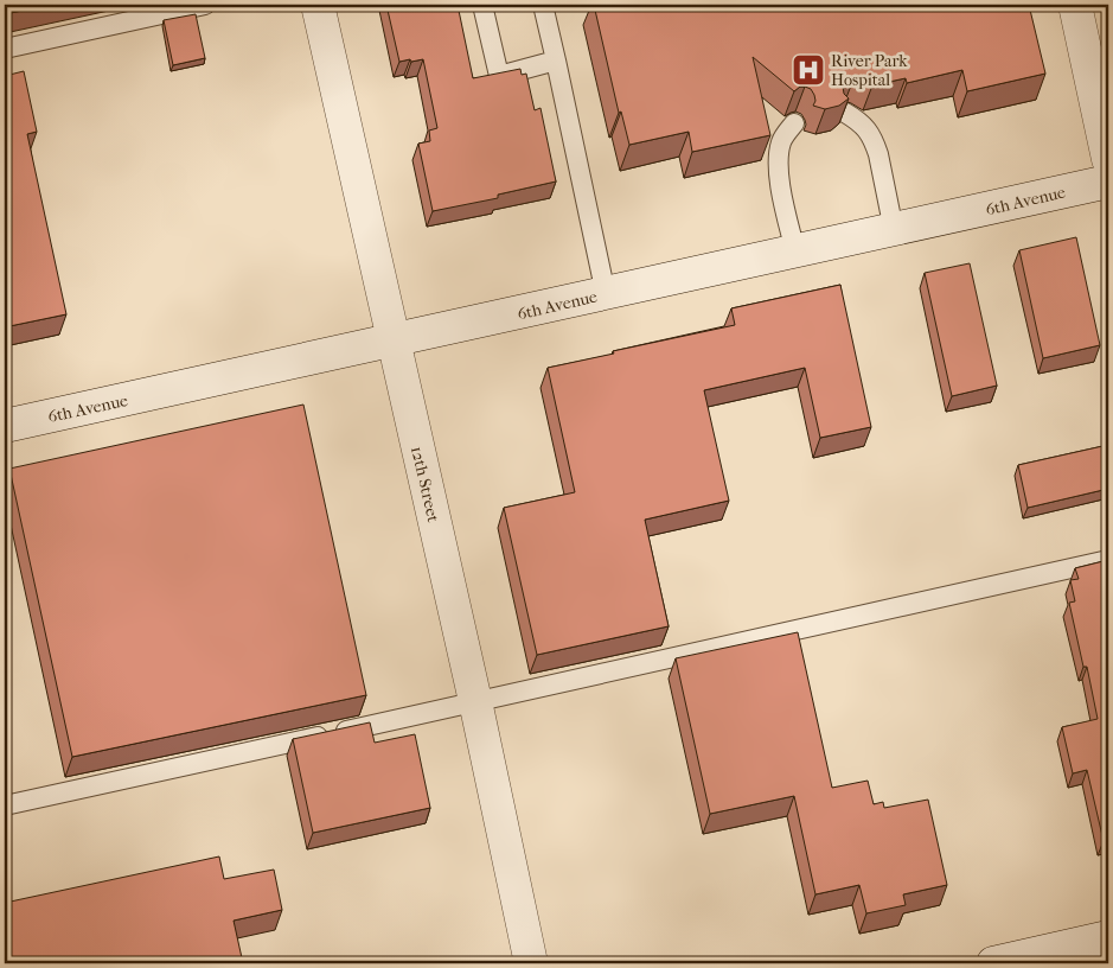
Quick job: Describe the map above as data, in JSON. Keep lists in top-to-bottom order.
{
  "streets": {
    "street": ["6th Avenue", "12th Street"]
  },
  "crossings": [
    ["6th Avenue", "12th Street"]
  ],
  "places": {
    "hospital": ["River Park Hospital"]
  }
}
